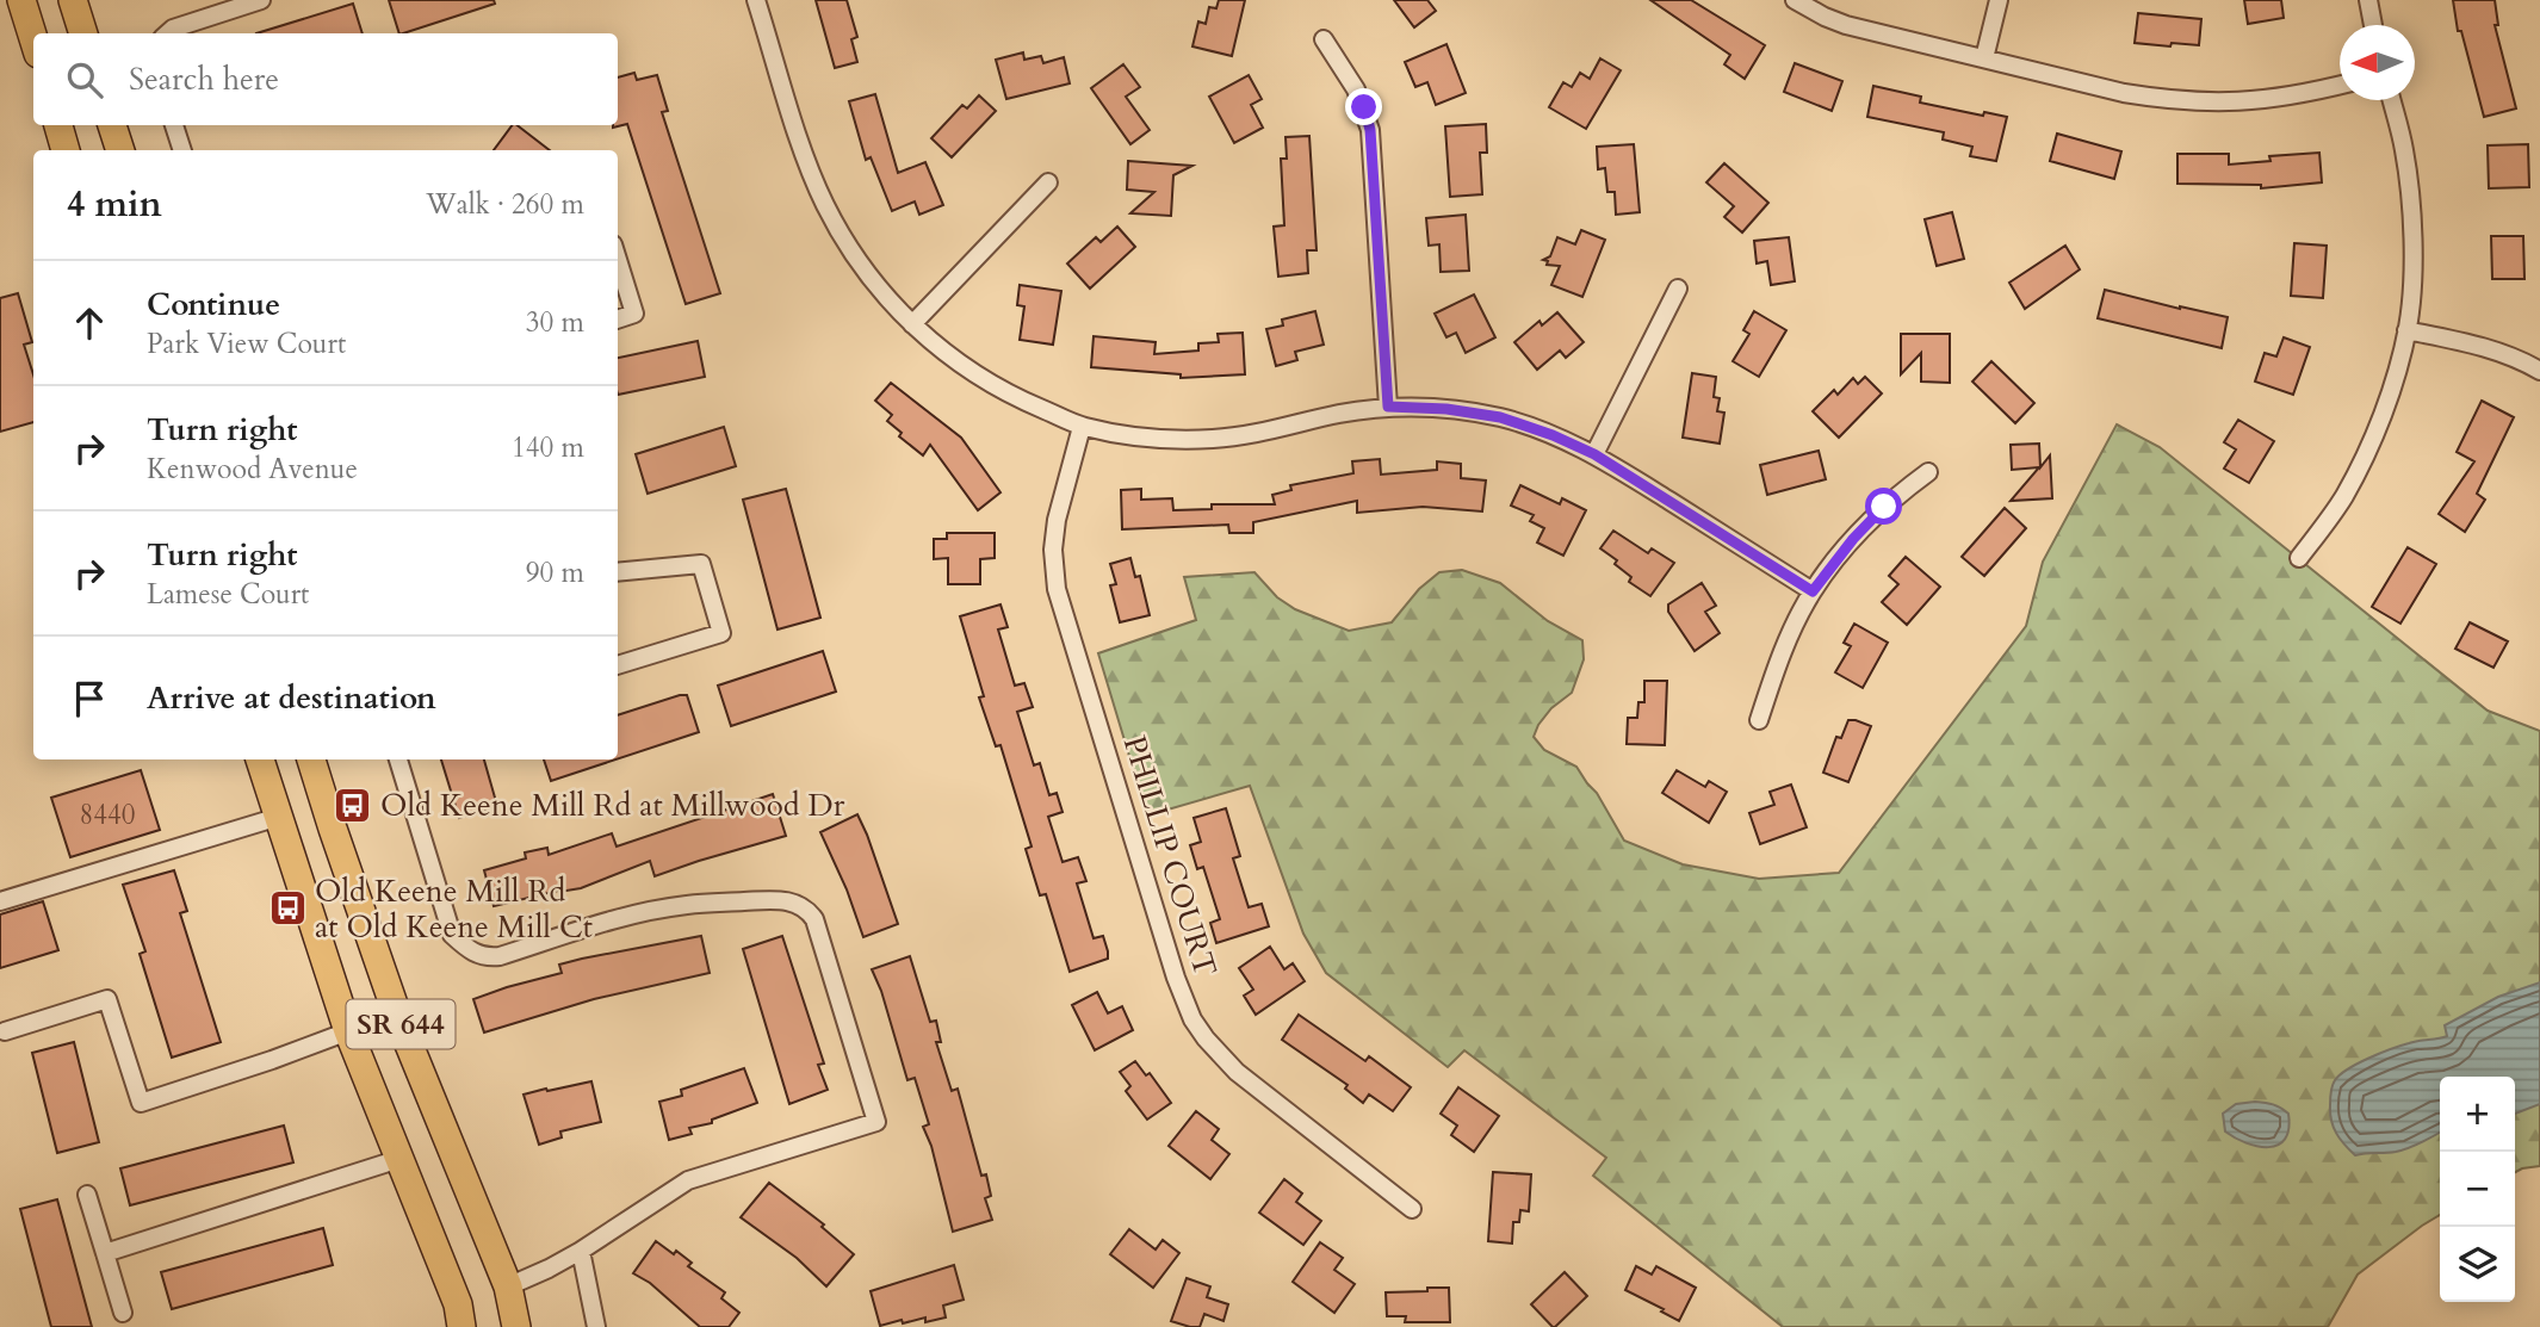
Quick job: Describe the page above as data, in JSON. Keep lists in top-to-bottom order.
{
  "streets": {
    "main road": ["SR 644"],
    "street": ["PHILLIP COURT"]
  },
  "places": {
    "bus stop": ["Old Keene Mill Rd at Millwood Dr", "Old Keene Mill Rd at Old Keene Mill Ct"]
  },
  "house_numbers": ["8440"],
  "north": "left",
  "page": {
    "search": "Search here",
    "heading": ["4 min", "Walk · 260 m"],
    "list": [
      ["Continue", "Park View Court", "30 m"],
      ["Turn right", "Kenwood Avenue", "140 m"],
      ["Turn right", "Lamese Court", "90 m"],
      "Arrive at destination"
    ],
    "map_buttons": ["+", "−"]
  }
}
